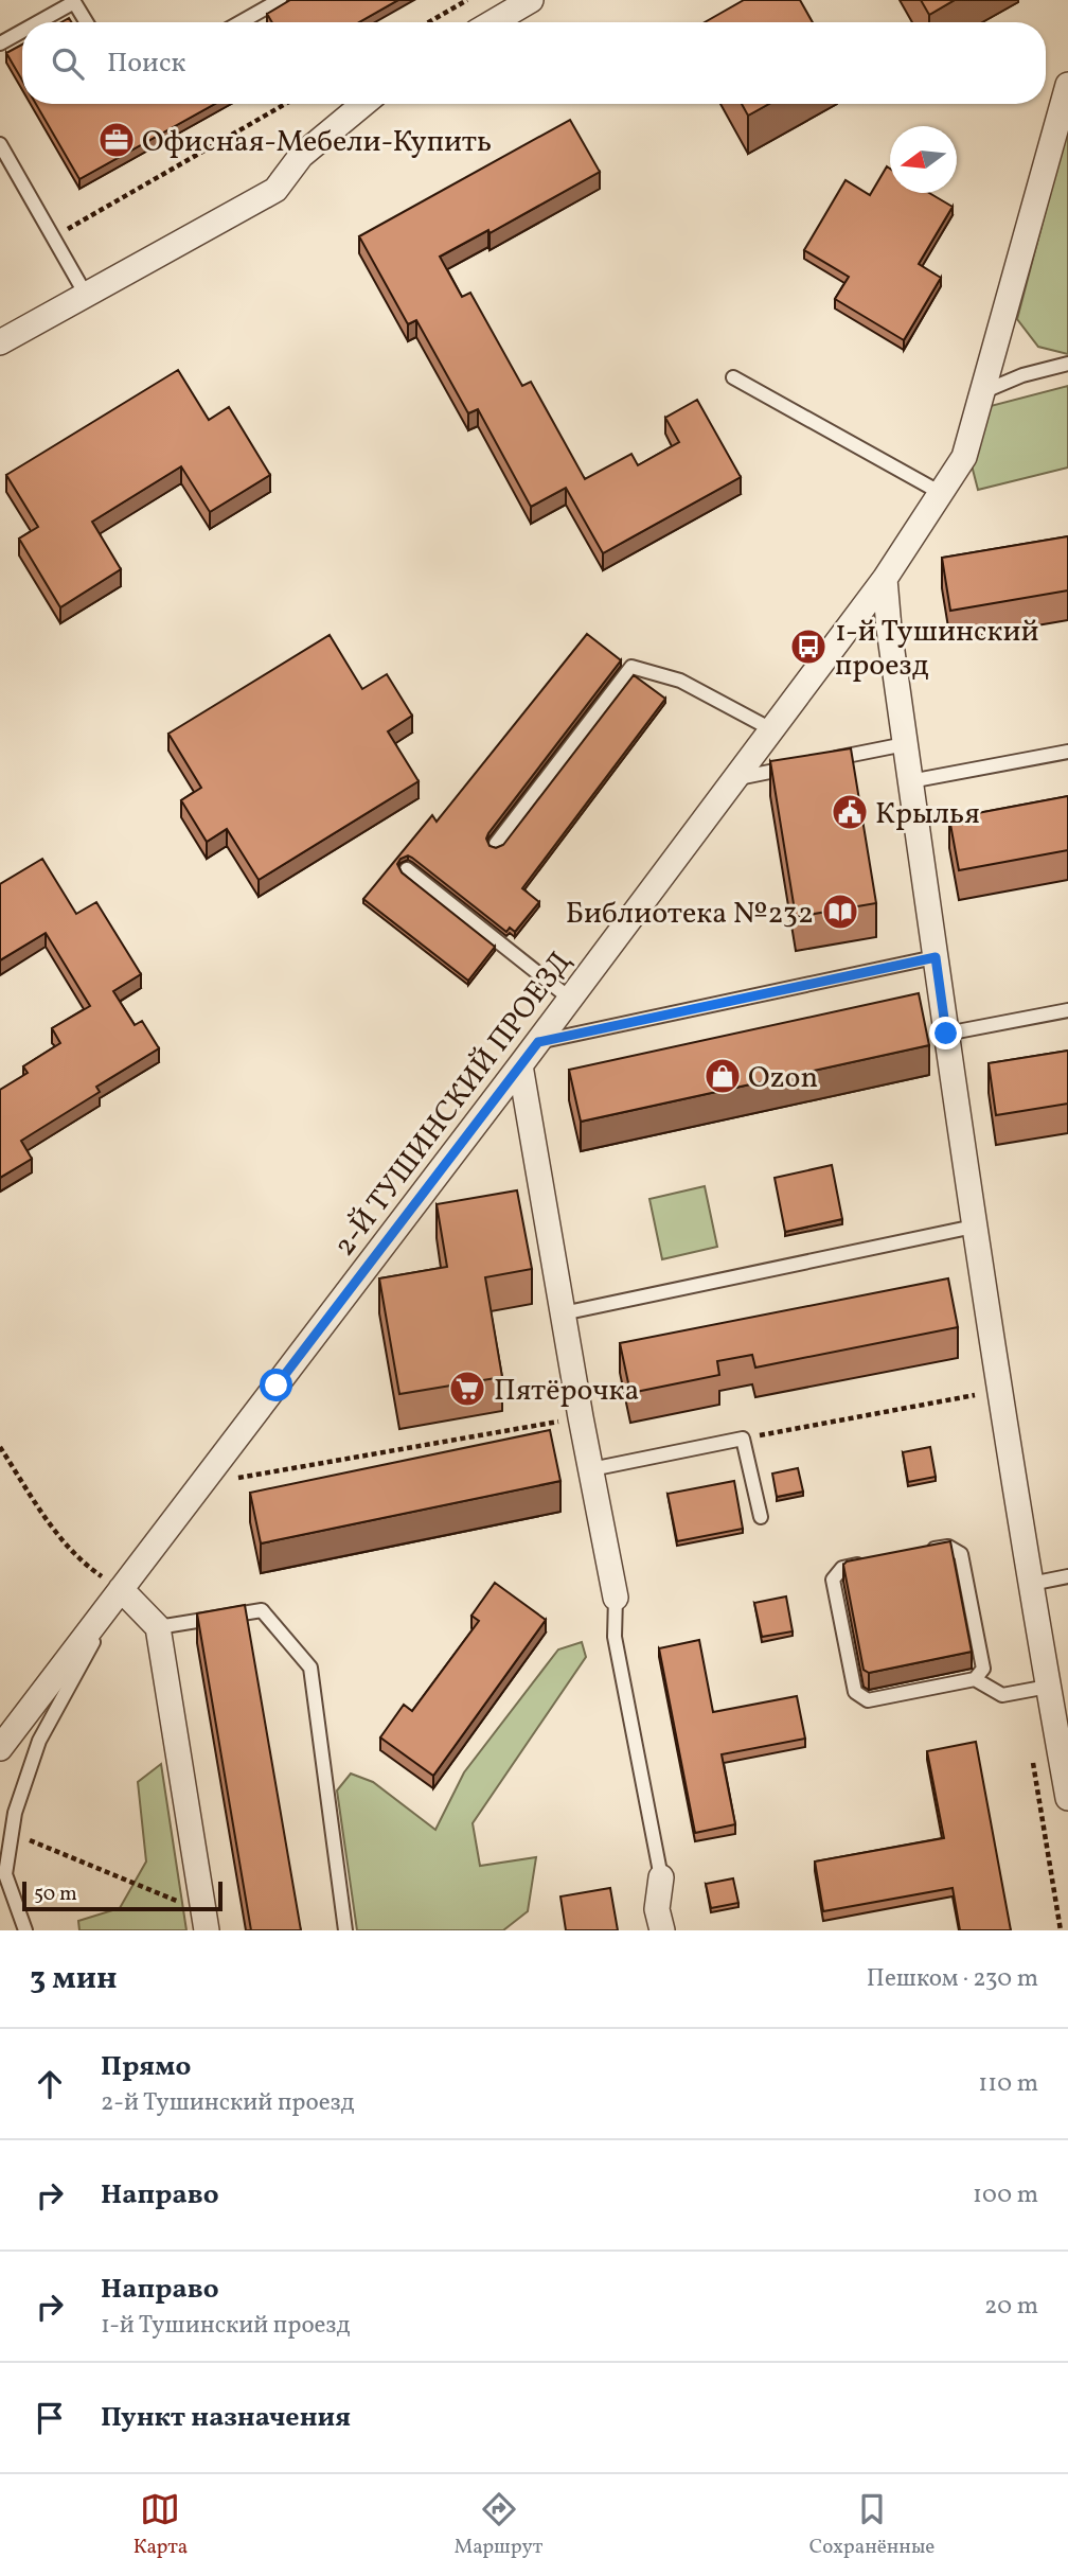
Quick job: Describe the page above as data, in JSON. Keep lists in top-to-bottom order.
{
  "streets": {
    "street": ["2-Й ТУШИНСКИЙ ПРОЕЗД"]
  },
  "places": {
    "office": ["Офисная-Мебели-Купить"],
    "bus stop": ["1-й Тушинский проезд"],
    "public building": ["Крылья"],
    "library": ["Библиотека №232"],
    "shop": ["Ozon"],
    "supermarket": ["Пятёрочка"]
  },
  "scale_bar": "50 m",
  "north": "left",
  "page": {
    "search": "Поиск",
    "scale": "50 m",
    "heading": ["3 мин", "Пешком · 230 m"],
    "list": [
      ["Прямо", "2-й Тушинский проезд", "110 m"],
      ["Направо", "100 m"],
      ["Направо", "1-й Тушинский проезд", "20 m"],
      "Пункт назначения"
    ],
    "nav": ["Карта", "Маршрут", "Сохранённые"]
  }
}
